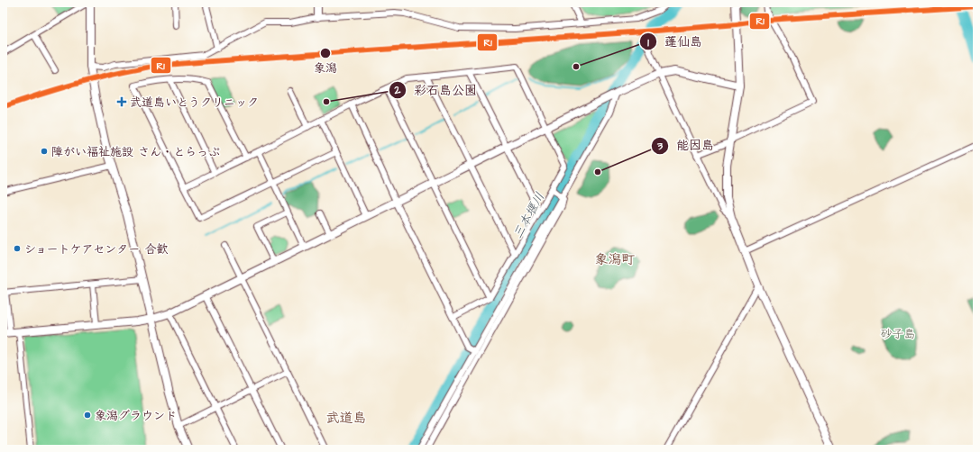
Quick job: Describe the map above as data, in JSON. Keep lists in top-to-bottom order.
{
  "districts": ["象潟町", "武道島"],
  "water": ["三本堰川"],
  "parks": ["砂子島"],
  "places": {
    "other": [
      "象潟",
      "蓬仙島",
      "彩石島公園",
      "障がい福祉施設 さん・とらっぷ",
      "能因島",
      "ショートケアセンター 合歓",
      "象潟グラウンド"
    ],
    "health": ["武道島いとうクリニック"]
  },
  "lines": ["transit line R1"]
}
